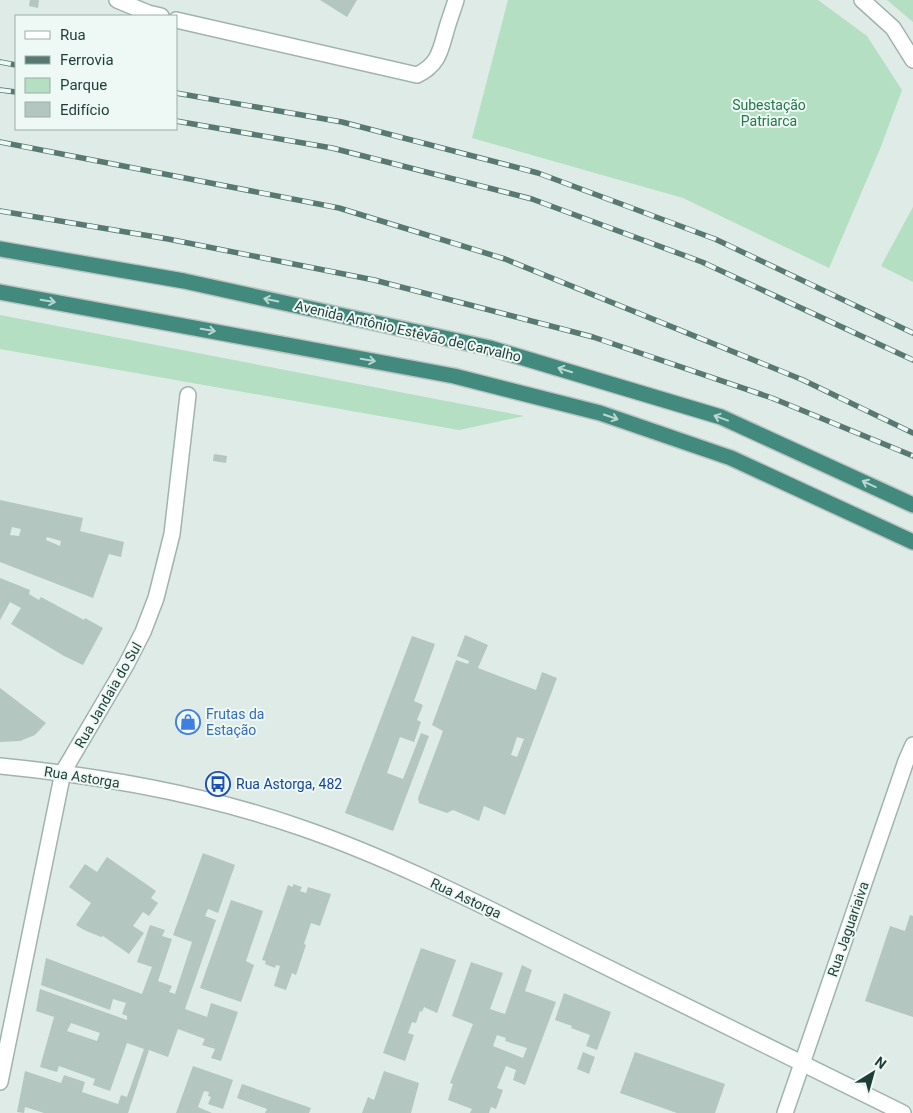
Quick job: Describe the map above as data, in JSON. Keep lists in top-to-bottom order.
{
  "streets": {
    "highway": ["Avenida Antônio Estêvão de Carvalho"],
    "street": ["Rua Jandaia do Sul", "Rua Astorga", "Rua Jaguariaiva"]
  },
  "crossings": [
    ["Rua Jandaia do Sul", "Rua Astorga"],
    ["Rua Astorga", "Rua Jaguariaiva"]
  ],
  "parks": ["Subestação Patriarca"],
  "places": {
    "shop": ["Frutas da Estação"],
    "bus stop": ["Rua Astorga, 482"]
  },
  "legend": [
    "Rua",
    "Ferrovia",
    "Parque",
    "Edifício"
  ],
  "north": "top right"
}
